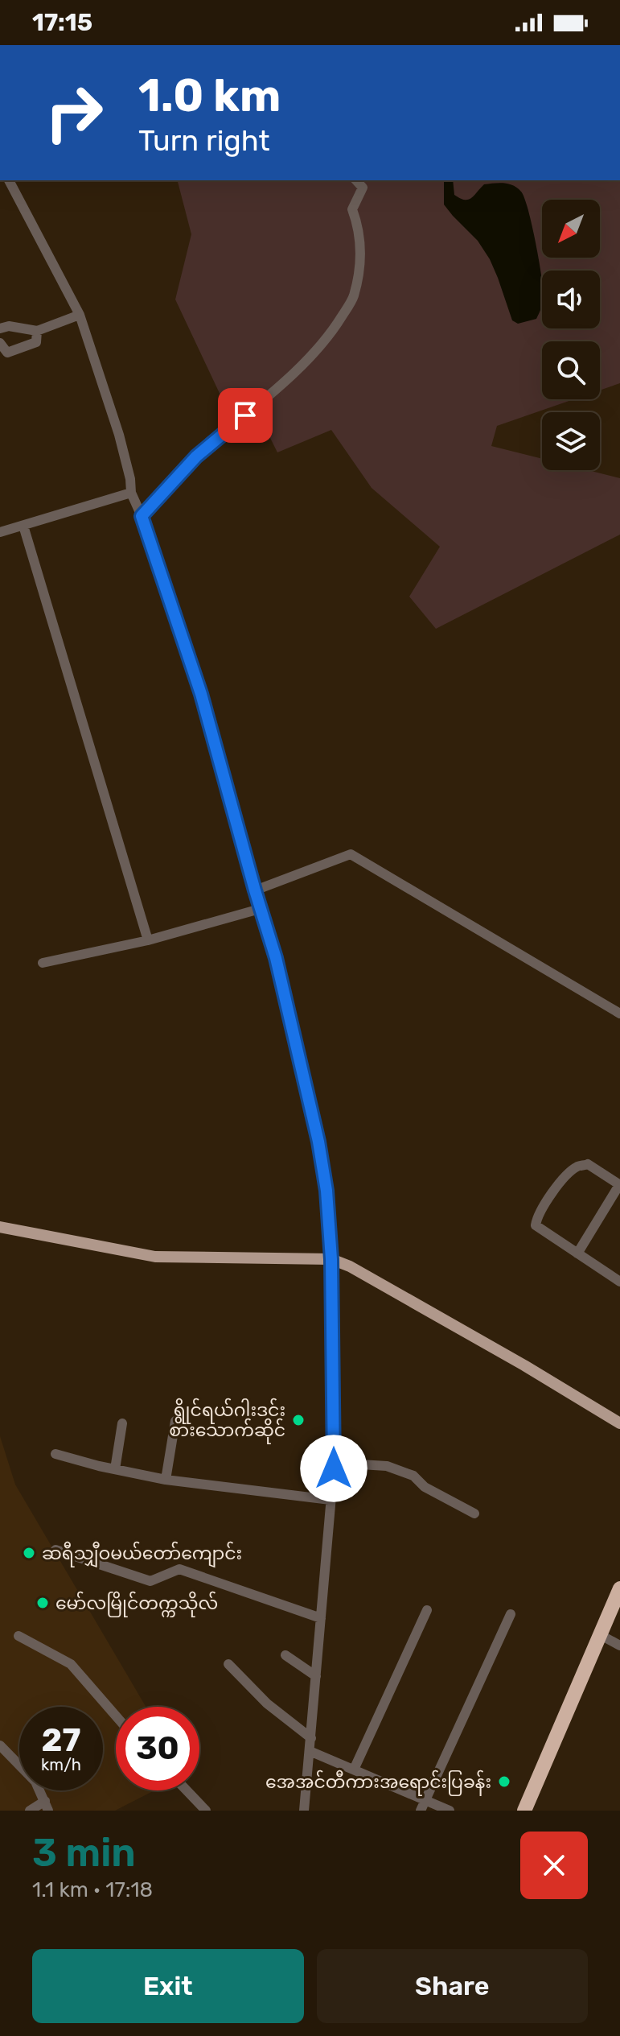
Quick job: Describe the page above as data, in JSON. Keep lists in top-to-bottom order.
{
  "places": [
    "ရွိုင်ရယ်ဂါးဒင်း စားသောက်ဆိုင်",
    "ဆရီသျှီဝမယ်တော်ကျောင်း",
    "မော်လမြိုင်တက္ကသိုလ်",
    "အေအင်တီကားအရောင်းပြခန်း"
  ],
  "north": "bottom left",
  "page": {
    "status": "17:15",
    "turn": ["1.0 km", "Turn right"],
    "speed": "27 km/h",
    "limit": "30",
    "heading": ["3 min", "1.1 km · 17:18"],
    "buttons": ["Exit", "Share"]
  }
}
